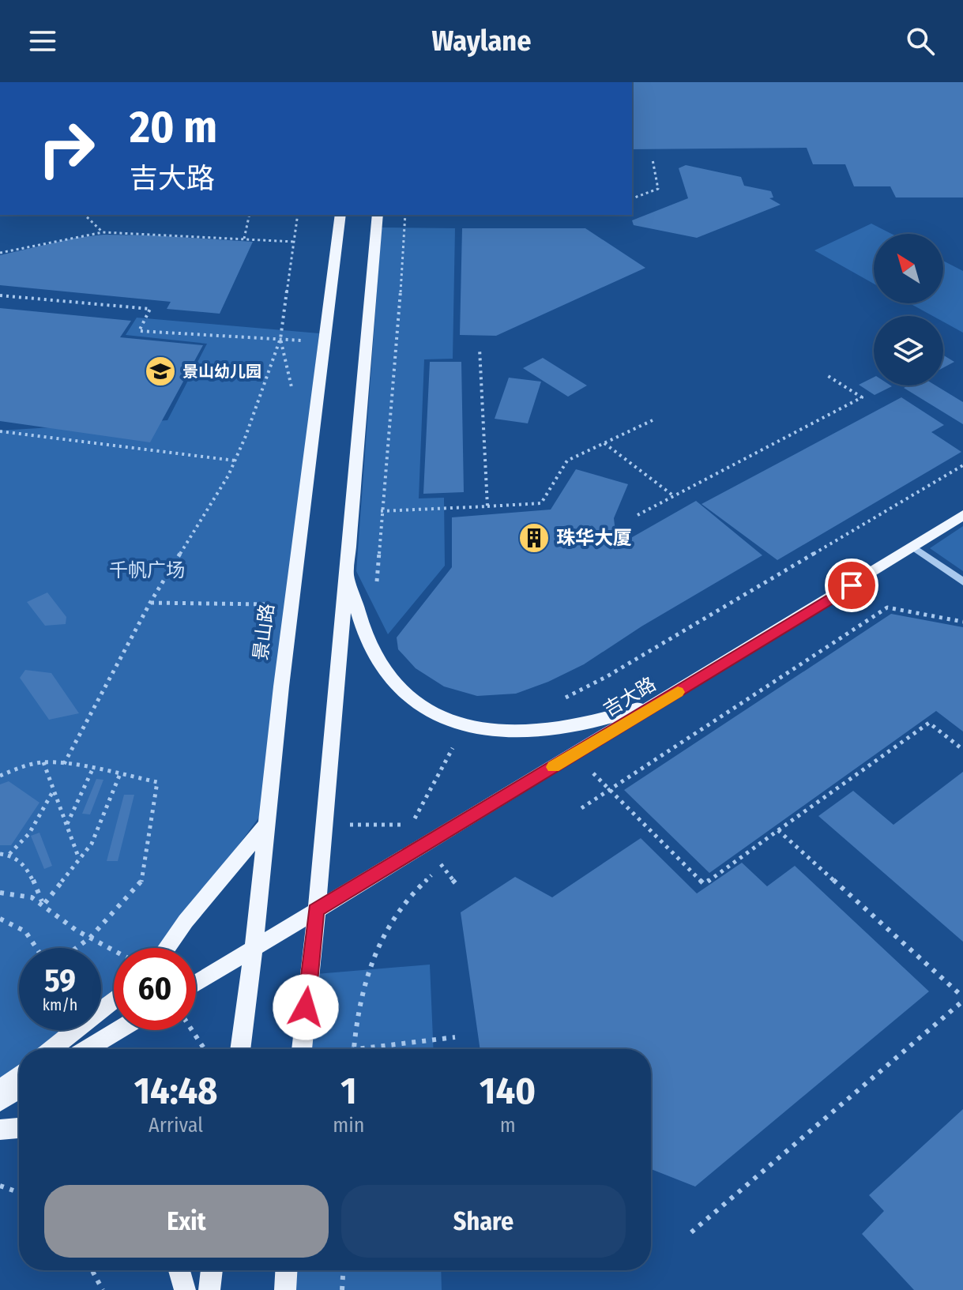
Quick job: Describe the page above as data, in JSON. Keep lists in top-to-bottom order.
{
  "streets": {
    "main road": ["景山路", "吉大路"]
  },
  "crossings": [
    ["景山路", "吉大路"]
  ],
  "parks": ["千帆广场"],
  "places": {
    "school or university": ["景山幼儿园"],
    "building": ["珠华大厦"]
  },
  "north": "top left",
  "page": {
    "header": "Waylane",
    "turn": ["20 m", "吉大路"],
    "speed": "59 km/h",
    "limit": "60",
    "eta": [
      "14:48",
      "Arrival",
      "1",
      "min",
      "140",
      "m"
    ],
    "buttons": ["Exit", "Share"]
  }
}
